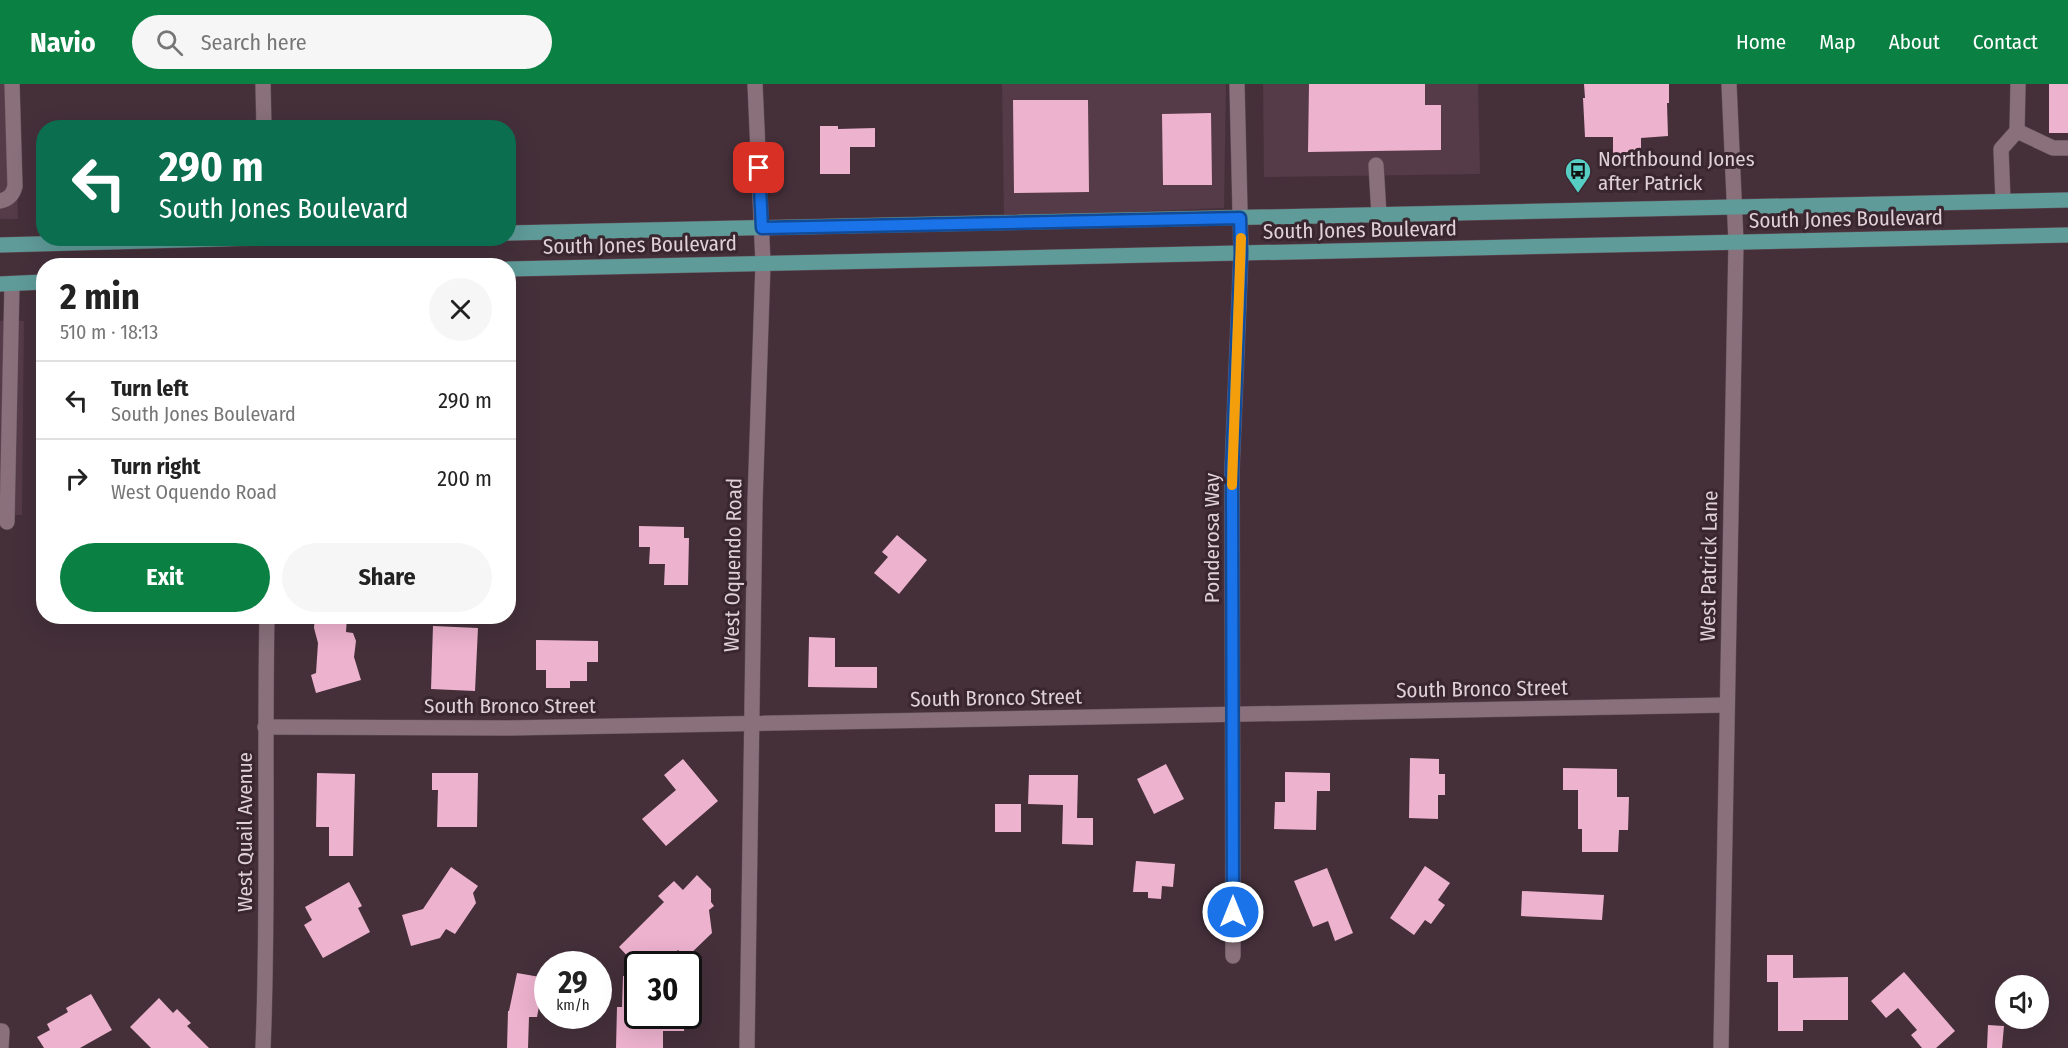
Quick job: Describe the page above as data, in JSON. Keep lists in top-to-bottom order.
{
  "streets": {
    "main road": ["South Jones Boulevard"],
    "street": [
      "Ponderosa Way",
      "West Oquendo Road",
      "West Patrick Lane",
      "South Bronco Street",
      "West Quail Avenue"
    ]
  },
  "crossings": [
    ["South Jones Boulevard", "Ponderosa Way"],
    ["South Jones Boulevard", "West Oquendo Road"],
    ["South Jones Boulevard", "West Patrick Lane"],
    ["Ponderosa Way", "South Bronco Street"],
    ["West Oquendo Road", "South Bronco Street"],
    ["West Patrick Lane", "South Bronco Street"],
    ["South Bronco Street", "West Quail Avenue"]
  ],
  "places": {
    "bus stop": ["Northbound Jones after Patrick"]
  },
  "page": {
    "header": "Navio",
    "search": "Search here",
    "nav": [
      "Home",
      "Map",
      "About",
      "Contact"
    ],
    "turn": ["290 m", "South Jones Boulevard"],
    "heading": ["2 min", "510 m · 18:13"],
    "list": [
      {
        "name": "Turn left",
        "note": "South Jones Boulevard",
        "value": "290 m"
      },
      {
        "name": "Turn right",
        "note": "West Oquendo Road",
        "value": "200 m"
      }
    ],
    "buttons": ["Exit", "Share"],
    "speed": "29 km/h",
    "limit": "30"
  }
}
